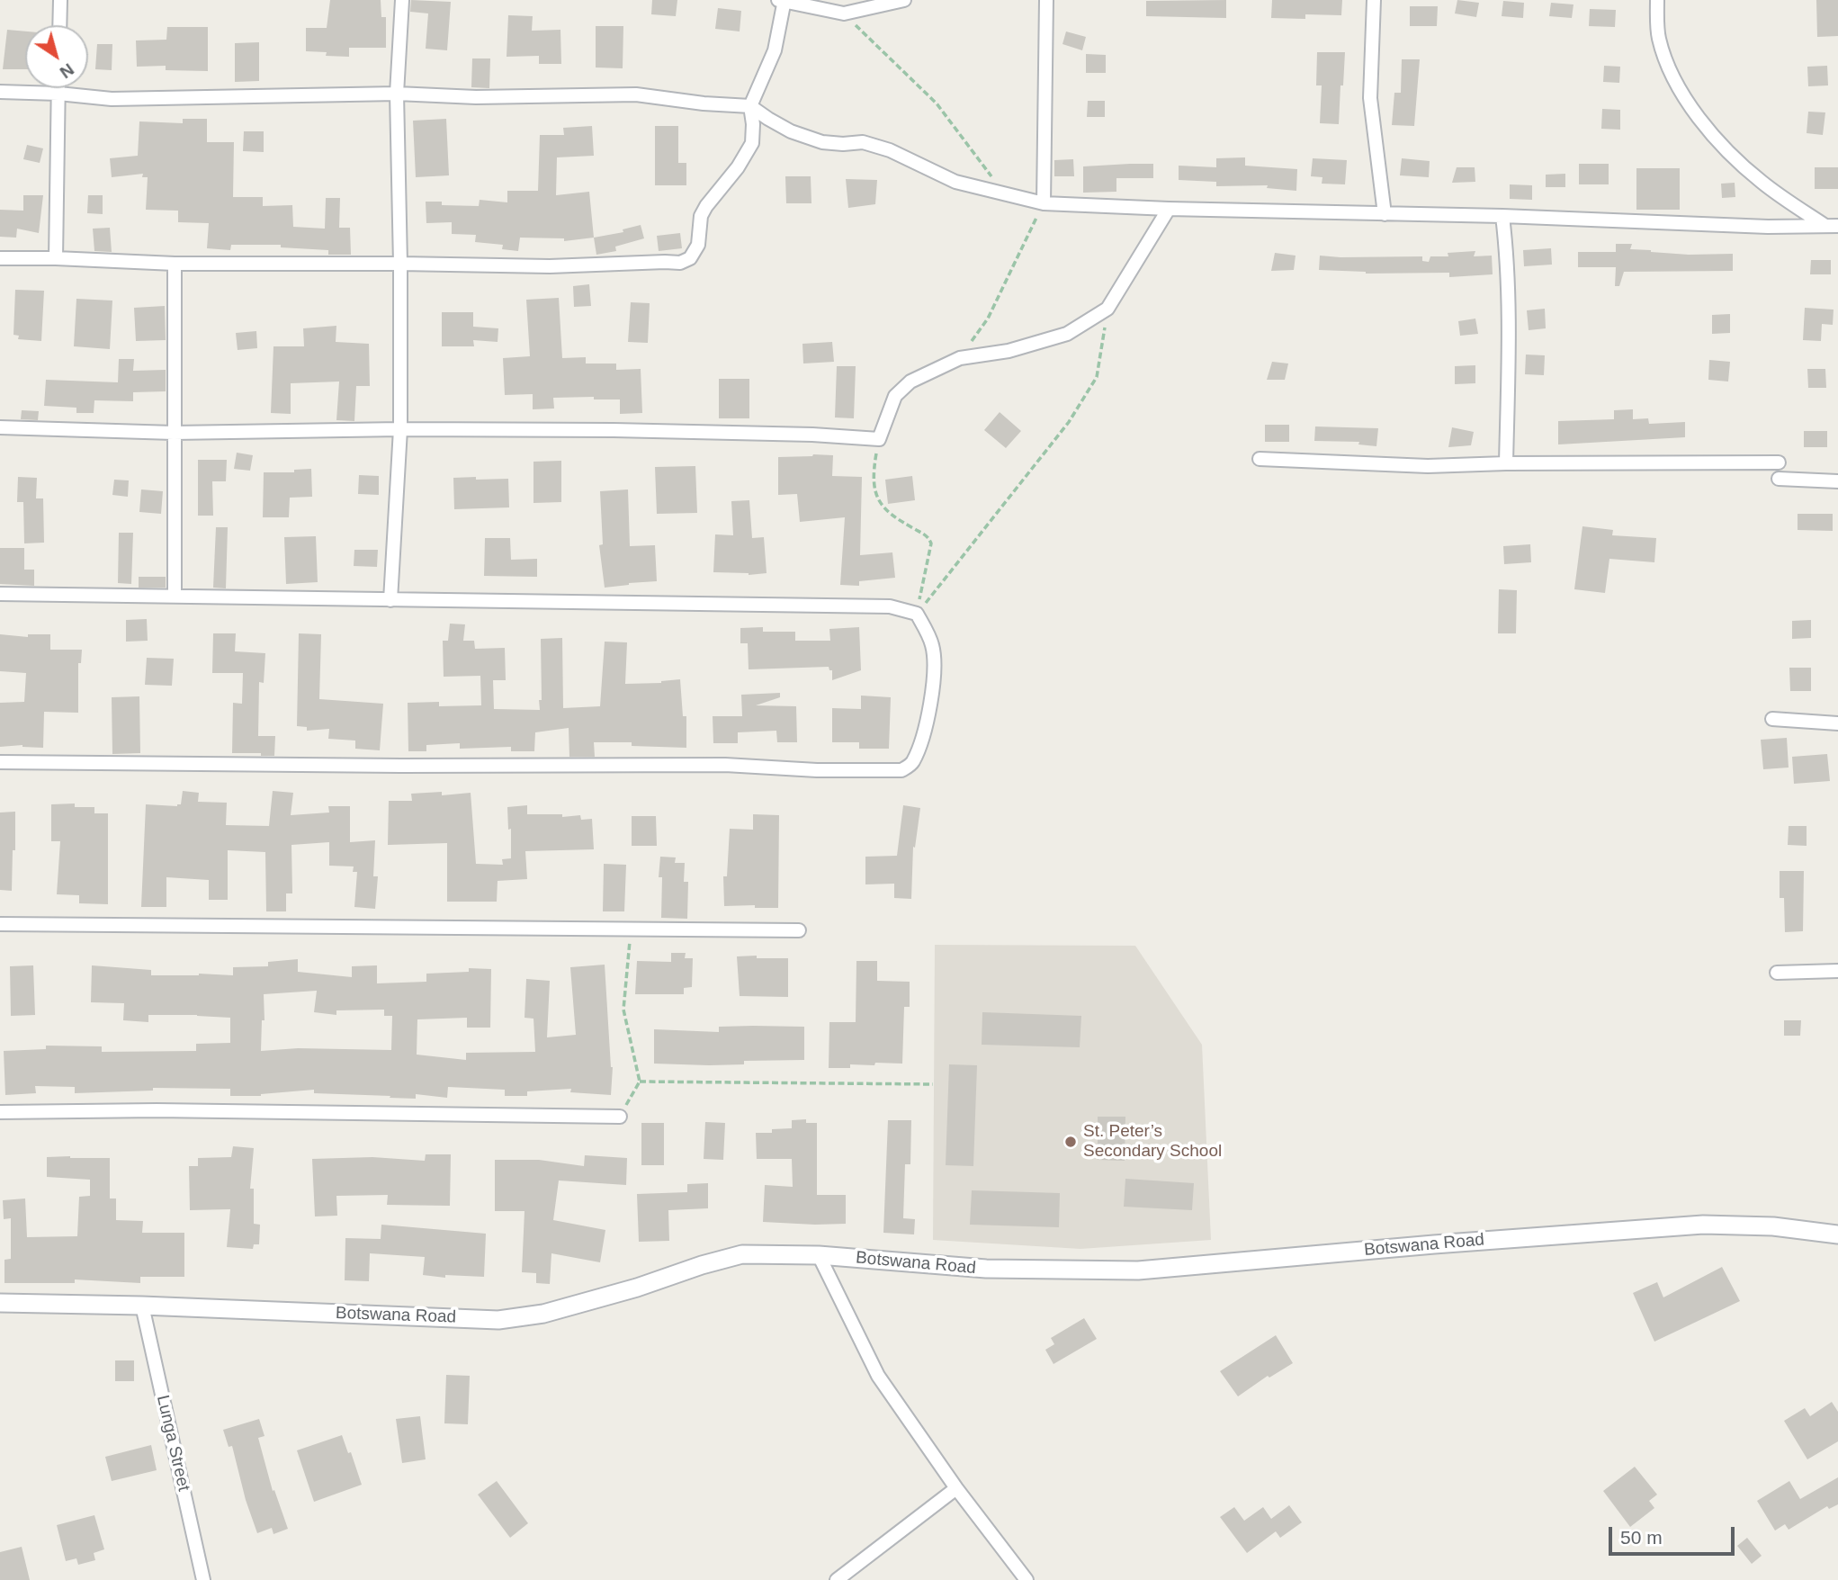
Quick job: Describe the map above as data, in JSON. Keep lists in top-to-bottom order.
{
  "streets": {
    "street": ["Botswana Road", "Lunga Street"]
  },
  "crossings": [
    ["Botswana Road", "Lunga Street"]
  ],
  "places": ["St. Peter’s Secondary School"],
  "scale_bar": "50 m",
  "north": "bottom right"
}
